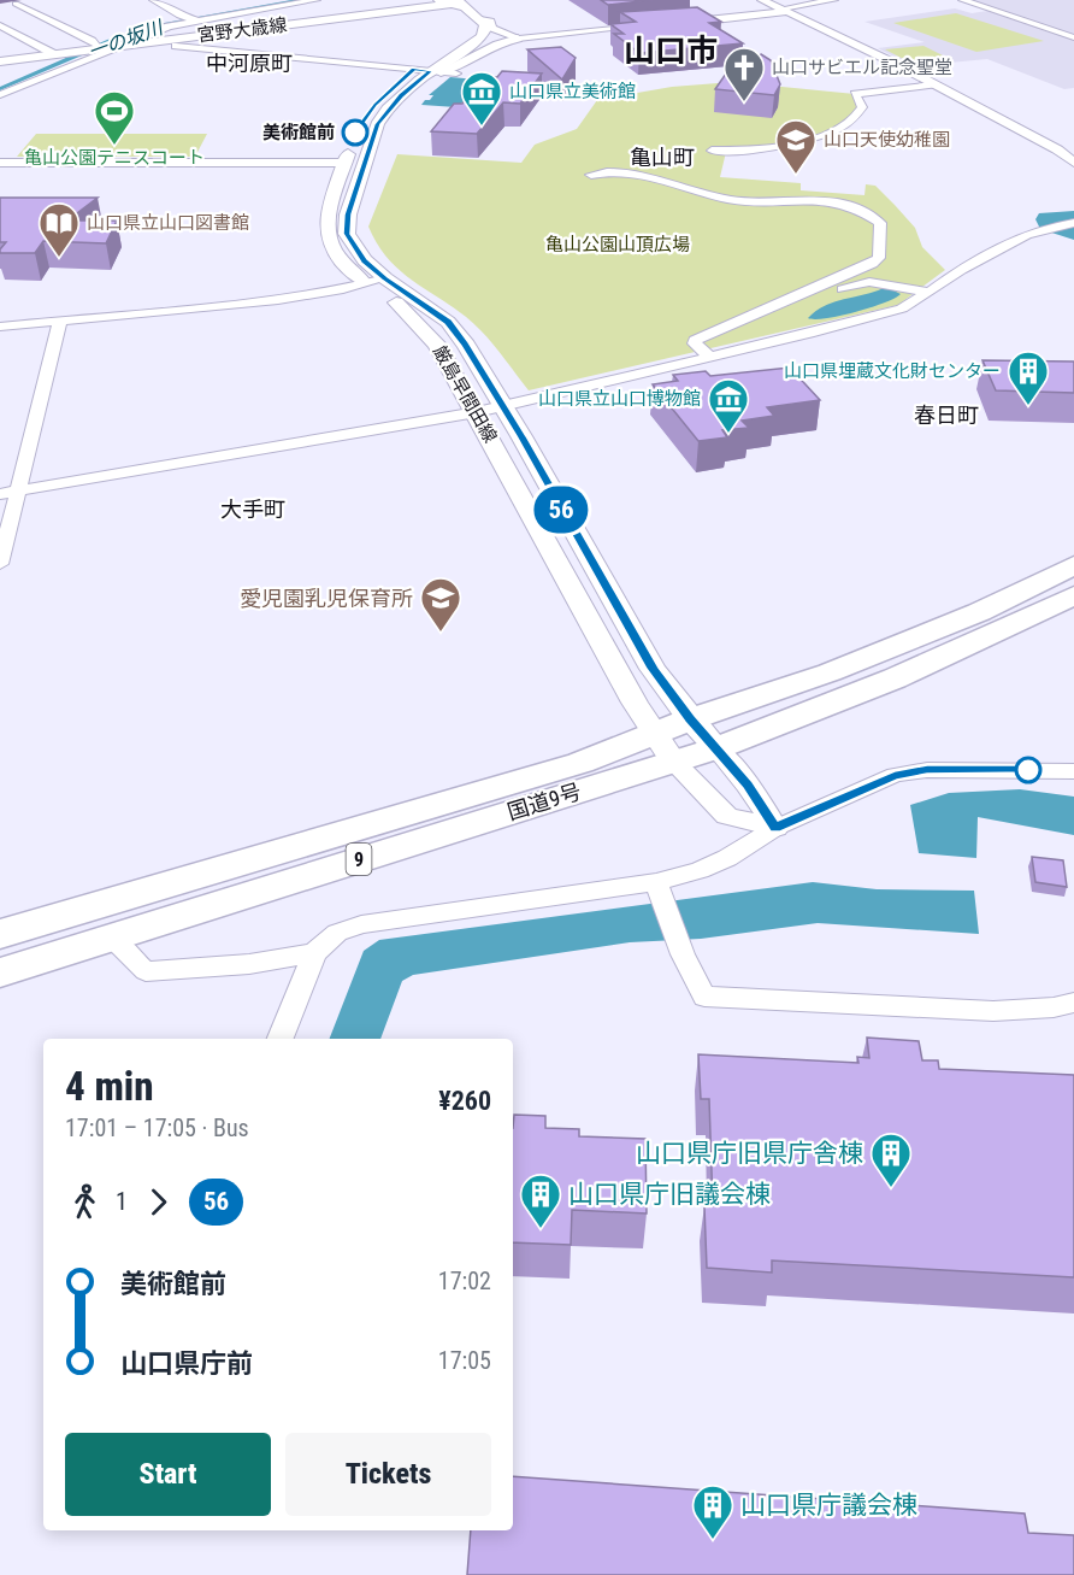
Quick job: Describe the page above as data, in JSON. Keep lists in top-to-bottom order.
{
  "streets": {
    "highway": ["国道9号", "9"],
    "main road": ["宮野大歳線", "厳島早間田線"]
  },
  "crossings": [
    ["宮野大歳線", "厳島早間田線"],
    ["厳島早間田線", "国道9号"]
  ],
  "districts": [
    "山口市",
    "中河原町",
    "亀山町",
    "春日町",
    "大手町"
  ],
  "water": ["一の坂川"],
  "parks": ["亀山公園山頂広場"],
  "places": {
    "church": ["山口サビエル記念聖堂"],
    "museum": ["山口県立美術館", "山口県立山口博物館"],
    "other": ["美術館前"],
    "sports": ["亀山公園テニスコート"],
    "school or university": ["山口天使幼稚園", "愛児園乳児保育所"],
    "library": ["山口県立山口図書館"],
    "building": [
      "山口県埋蔵文化財センター",
      "山口県庁旧県庁舎棟",
      "山口県庁旧議会棟",
      "山口県庁議会棟"
    ]
  },
  "lines": ["bus line 56"],
  "page": {
    "on_map": "56",
    "heading": ["4 min", "17:01 – 17:05 · Bus", "¥260"],
    "legs": ["1", "56"],
    "list": [
      {
        "name": "美術館前",
        "value": "17:02"
      },
      {
        "name": "山口県庁前",
        "value": "17:05"
      }
    ],
    "buttons": ["Start", "Tickets"]
  }
}
